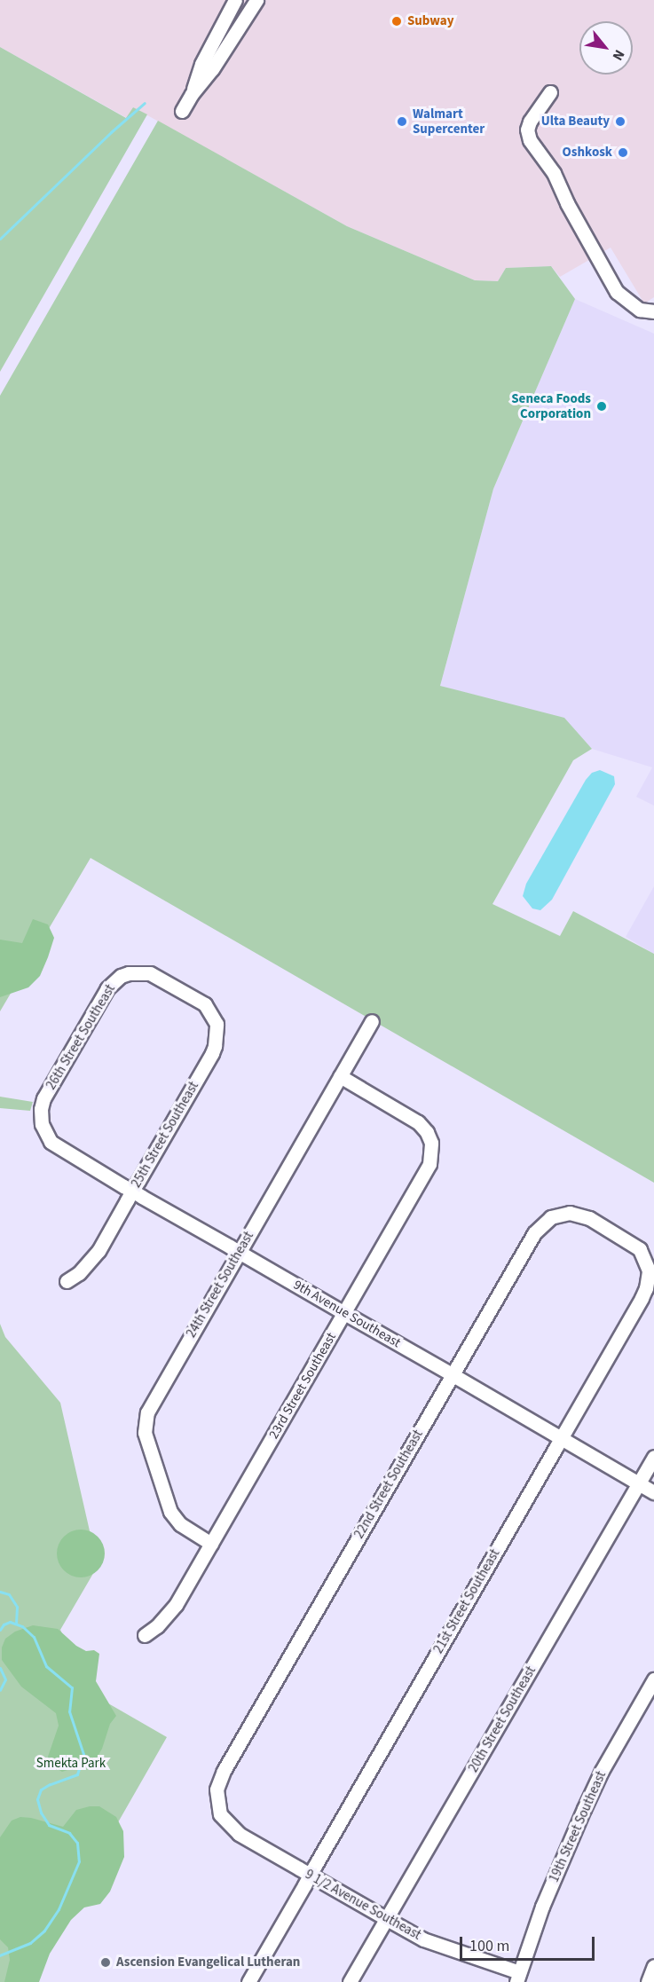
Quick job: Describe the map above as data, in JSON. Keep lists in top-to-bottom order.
{
  "streets": {
    "street": [
      "26th Street Southeast",
      "25th Street Southeast",
      "24th Street Southeast",
      "9th Avenue Southeast",
      "23rd Street Southeast",
      "22nd Street Southeast",
      "21st Street Southeast",
      "20th Street Southeast",
      "19th Street Southeast",
      "9 1/2 Avenue Southeast"
    ]
  },
  "crossings": [
    ["26th Street Southeast", "25th Street Southeast"],
    ["26th Street Southeast", "9th Avenue Southeast"],
    ["25th Street Southeast", "9th Avenue Southeast"],
    ["24th Street Southeast", "9th Avenue Southeast"],
    ["24th Street Southeast", "23rd Street Southeast"],
    ["9th Avenue Southeast", "23rd Street Southeast"],
    ["9th Avenue Southeast", "22nd Street Southeast"],
    ["9th Avenue Southeast", "21st Street Southeast"],
    ["9th Avenue Southeast", "20th Street Southeast"],
    ["22nd Street Southeast", "21st Street Southeast"],
    ["22nd Street Southeast", "9 1/2 Avenue Southeast"],
    ["21st Street Southeast", "9 1/2 Avenue Southeast"],
    ["20th Street Southeast", "9 1/2 Avenue Southeast"],
    ["19th Street Southeast", "9 1/2 Avenue Southeast"]
  ],
  "parks": ["Smekta Park"],
  "places": [
    "Subway",
    "Walmart Supercenter",
    "Ulta Beauty",
    "Oshkosk",
    "Seneca Foods Corporation",
    "Ascension Evangelical Lutheran"
  ],
  "scale_bar": "100 m",
  "north": "bottom right"
}
